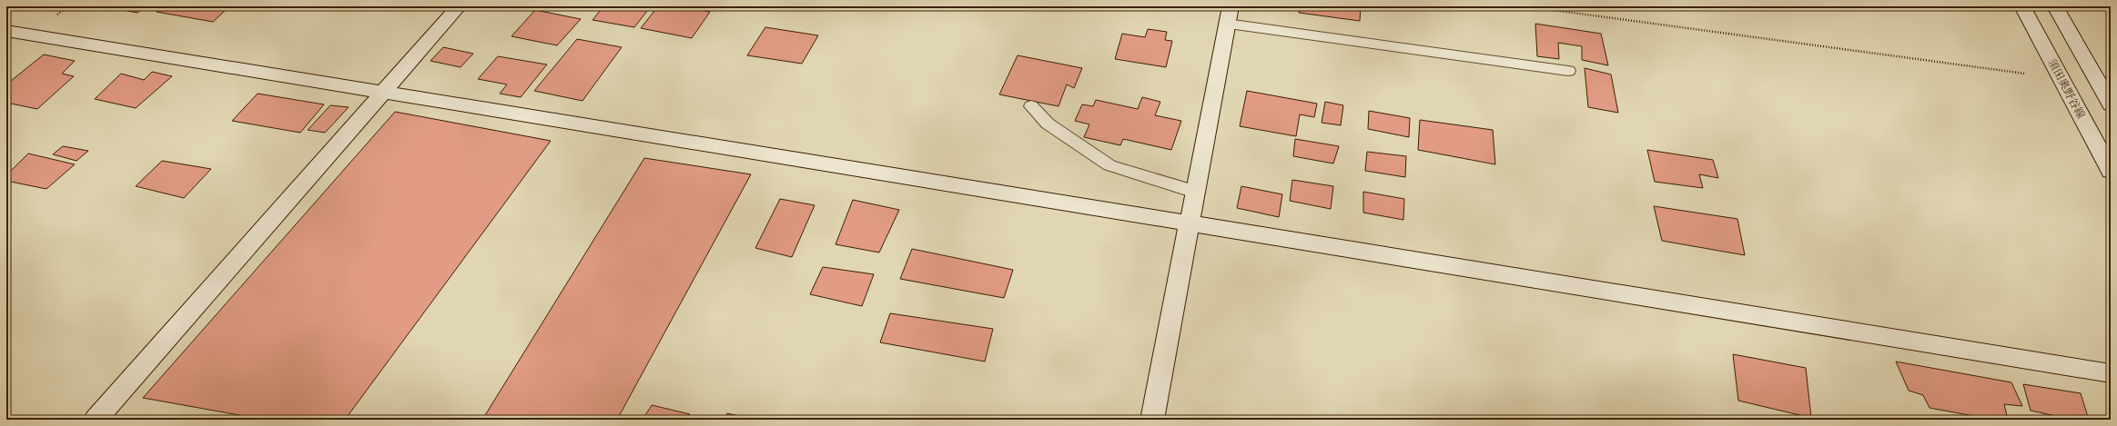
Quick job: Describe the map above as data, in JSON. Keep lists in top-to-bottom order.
{
  "streets": {
    "street": ["須田奥野谷線"]
  }
}
